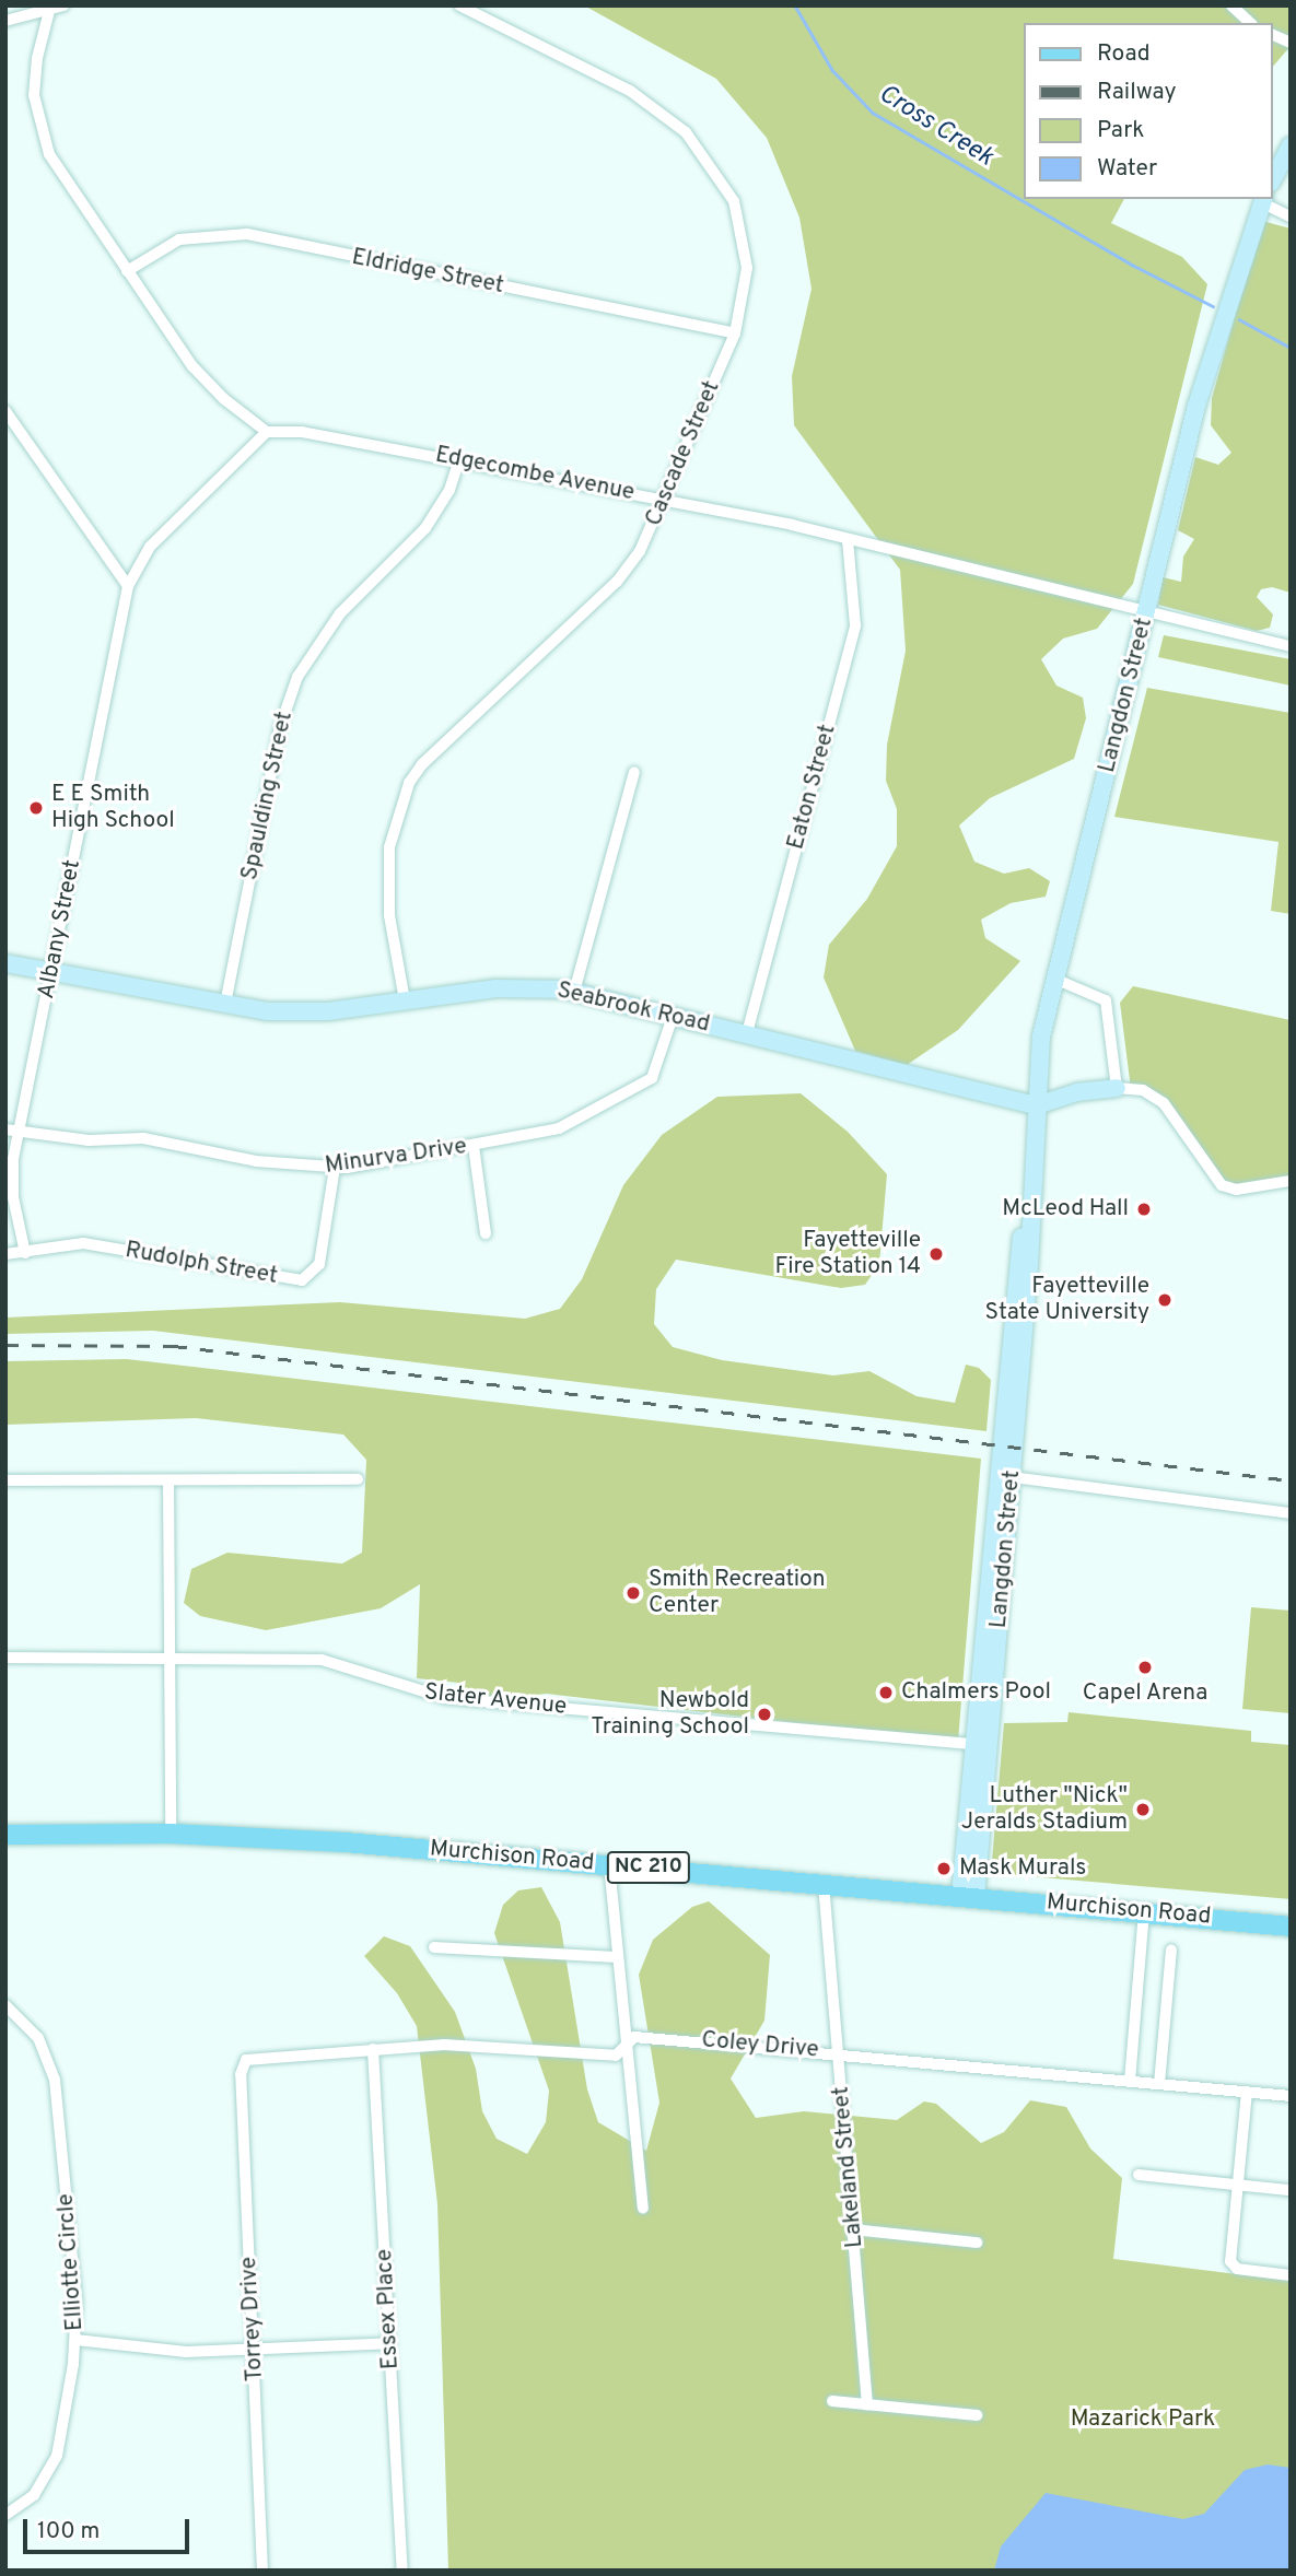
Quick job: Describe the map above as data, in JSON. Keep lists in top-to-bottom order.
{
  "streets": {
    "main road": ["Murchison Road", "NC 210"],
    "street": [
      "Eldridge Street",
      "Cascade Street",
      "Edgecombe Avenue",
      "Langdon Street",
      "Eaton Street",
      "Spaulding Street",
      "Albany Street",
      "Seabrook Road",
      "Minurva Drive",
      "Rudolph Street",
      "Slater Avenue",
      "Coley Drive",
      "Lakeland Street",
      "Elliotte Circle",
      "Essex Place",
      "Torrey Drive"
    ]
  },
  "crossings": [
    ["Eldridge Street", "Cascade Street"],
    ["Cascade Street", "Edgecombe Avenue"],
    ["Cascade Street", "Seabrook Road"],
    ["Edgecombe Avenue", "Langdon Street"],
    ["Edgecombe Avenue", "Eaton Street"],
    ["Edgecombe Avenue", "Spaulding Street"],
    ["Edgecombe Avenue", "Albany Street"],
    ["Langdon Street", "Seabrook Road"],
    ["Langdon Street", "Slater Avenue"],
    ["Langdon Street", "Murchison Road"],
    ["Eaton Street", "Seabrook Road"],
    ["Spaulding Street", "Seabrook Road"],
    ["Albany Street", "Seabrook Road"],
    ["Albany Street", "Minurva Drive"],
    ["Albany Street", "Rudolph Street"],
    ["Seabrook Road", "Minurva Drive"],
    ["Minurva Drive", "Rudolph Street"],
    ["Murchison Road", "Lakeland Street"],
    ["Coley Drive", "Lakeland Street"],
    ["Coley Drive", "Essex Place"],
    ["Coley Drive", "Torrey Drive"]
  ],
  "water": ["Cross Creek"],
  "parks": ["Mazarick Park"],
  "places": [
    "E E Smith High School",
    "McLeod Hall",
    "Fayetteville Fire Station 14",
    "Fayetteville State University",
    "Smith Recreation Center",
    "Capel Arena",
    "Chalmers Pool",
    "Newbold Training School",
    "Luther \"Nick\" Jeralds Stadium",
    "Mask Murals"
  ],
  "legend": [
    "Road",
    "Railway",
    "Park",
    "Water"
  ],
  "scale_bar": "100 m"
}
